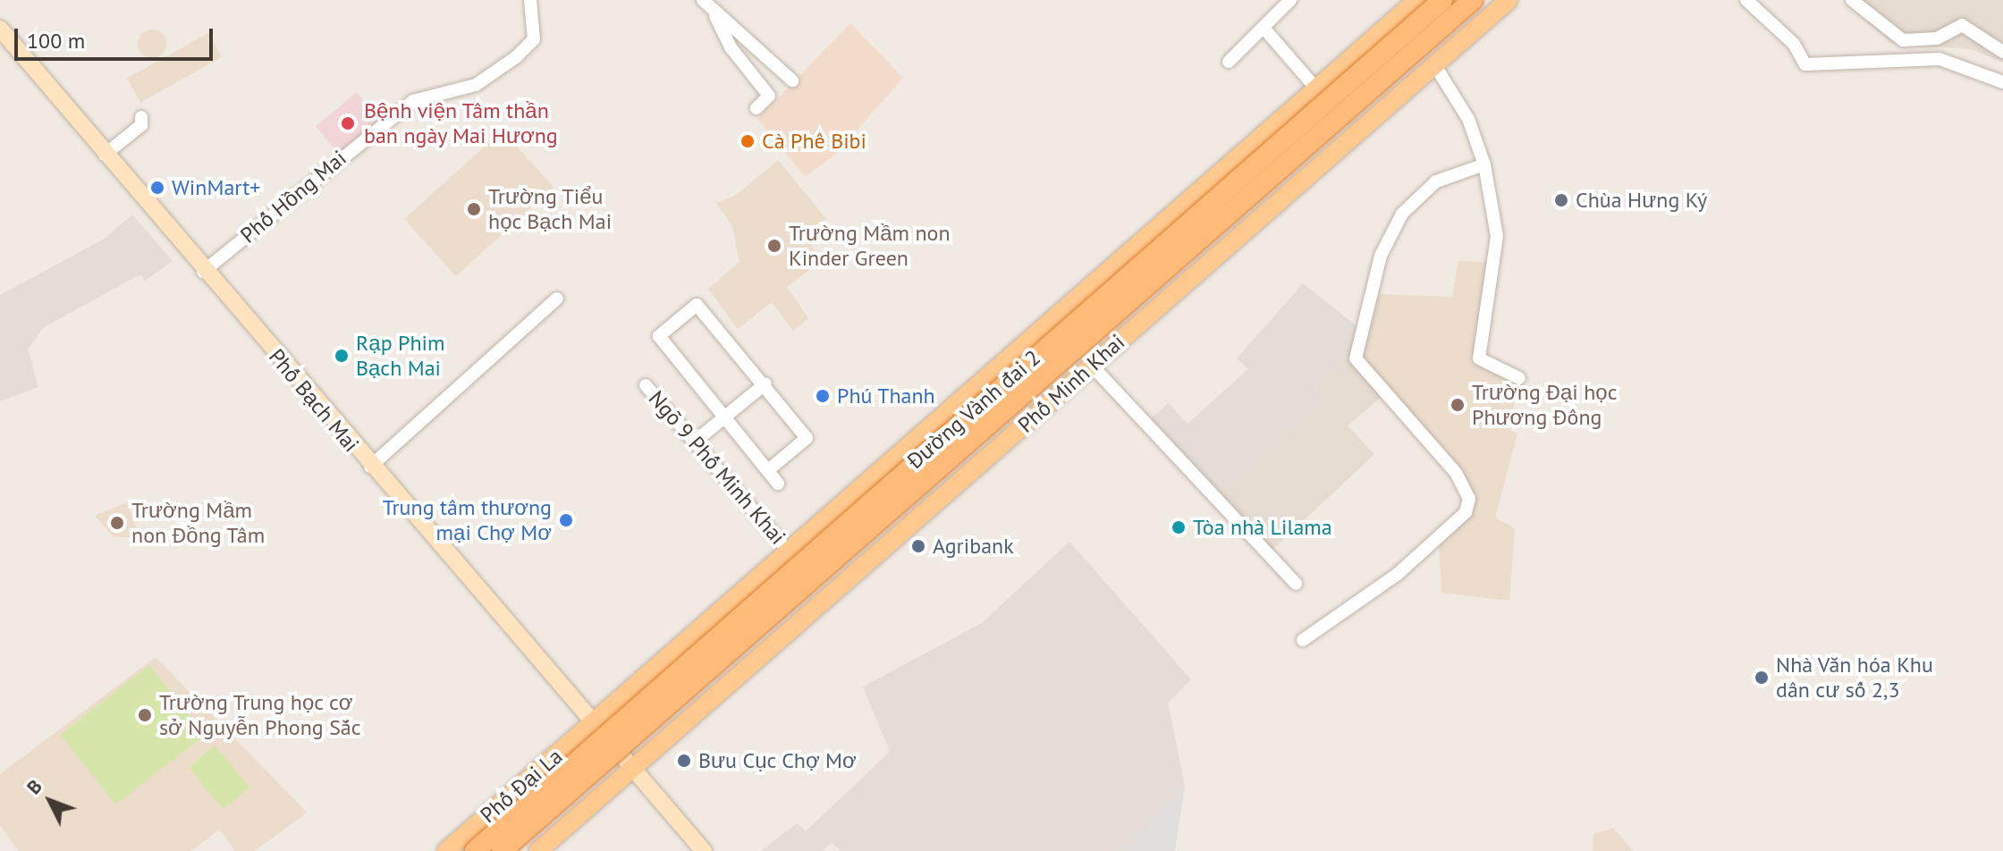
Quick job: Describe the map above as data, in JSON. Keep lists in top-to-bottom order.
{
  "streets": {
    "highway": ["Đường Vành đai 2"],
    "main road": ["Phố Minh Khai", "Phố Bạch Mai", "Phố Đại La"],
    "street": ["Phố Hồng Mai", "Ngõ 9 Phố Minh Khai"]
  },
  "crossings": [
    ["Phố Hồng Mai", "Phố Bạch Mai"],
    ["Phố Minh Khai", "Phố Bạch Mai"],
    ["Phố Bạch Mai", "Phố Đại La"]
  ],
  "places": [
    "Bệnh viện Tâm thần ban ngày Mai Hương",
    "Cà Phê Bibi",
    "WinMart+",
    "Chùa Hưng Ký",
    "Trường Tiểu học Bạch Mai",
    "Trường Mầm non Kinder Green",
    "Rạp Phim Bạch Mai",
    "Phú Thanh",
    "Trường Đại học Phương Đông",
    "Trung tâm thương mại Chợ Mơ",
    "Trường Mầm non Đồng Tâm",
    "Tòa nhà Lilama",
    "Agribank",
    "Nhà Văn hóa Khu dân cư số 2,3",
    "Trường Trung học cơ sở Nguyễn Phong Sắc",
    "Bưu Cục Chợ Mơ"
  ],
  "scale_bar": "100 m",
  "north": "top left"
}
